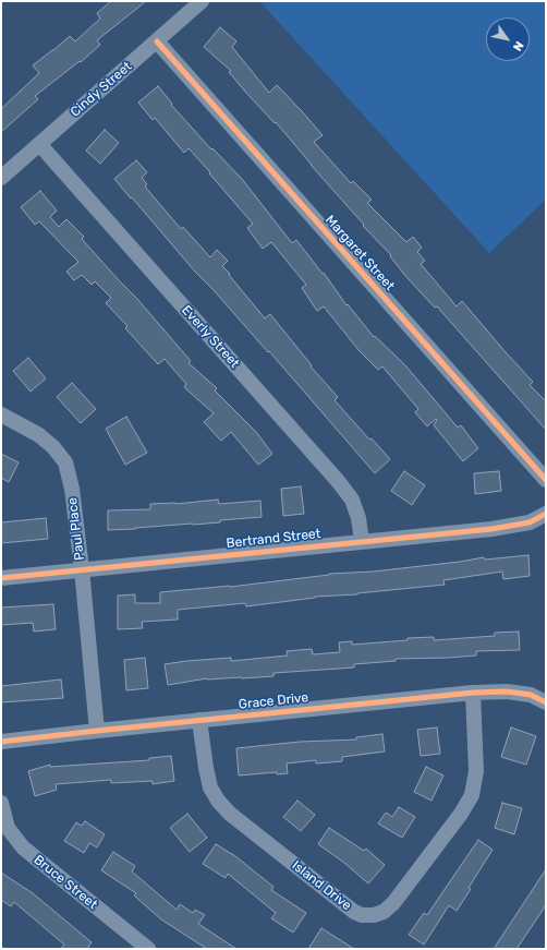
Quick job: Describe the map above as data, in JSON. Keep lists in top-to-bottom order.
{
  "streets": {
    "street": [
      "Cindy Street",
      "Margaret Street",
      "Everly Street",
      "Paul Place",
      "Bertrand Street",
      "Grace Drive",
      "Bruce Street",
      "Island Drive"
    ]
  },
  "crossings": [
    ["Cindy Street", "Margaret Street"],
    ["Cindy Street", "Everly Street"],
    ["Everly Street", "Bertrand Street"],
    ["Paul Place", "Bertrand Street"],
    ["Paul Place", "Grace Drive"],
    ["Grace Drive", "Island Drive"]
  ],
  "north": "bottom right"
}
